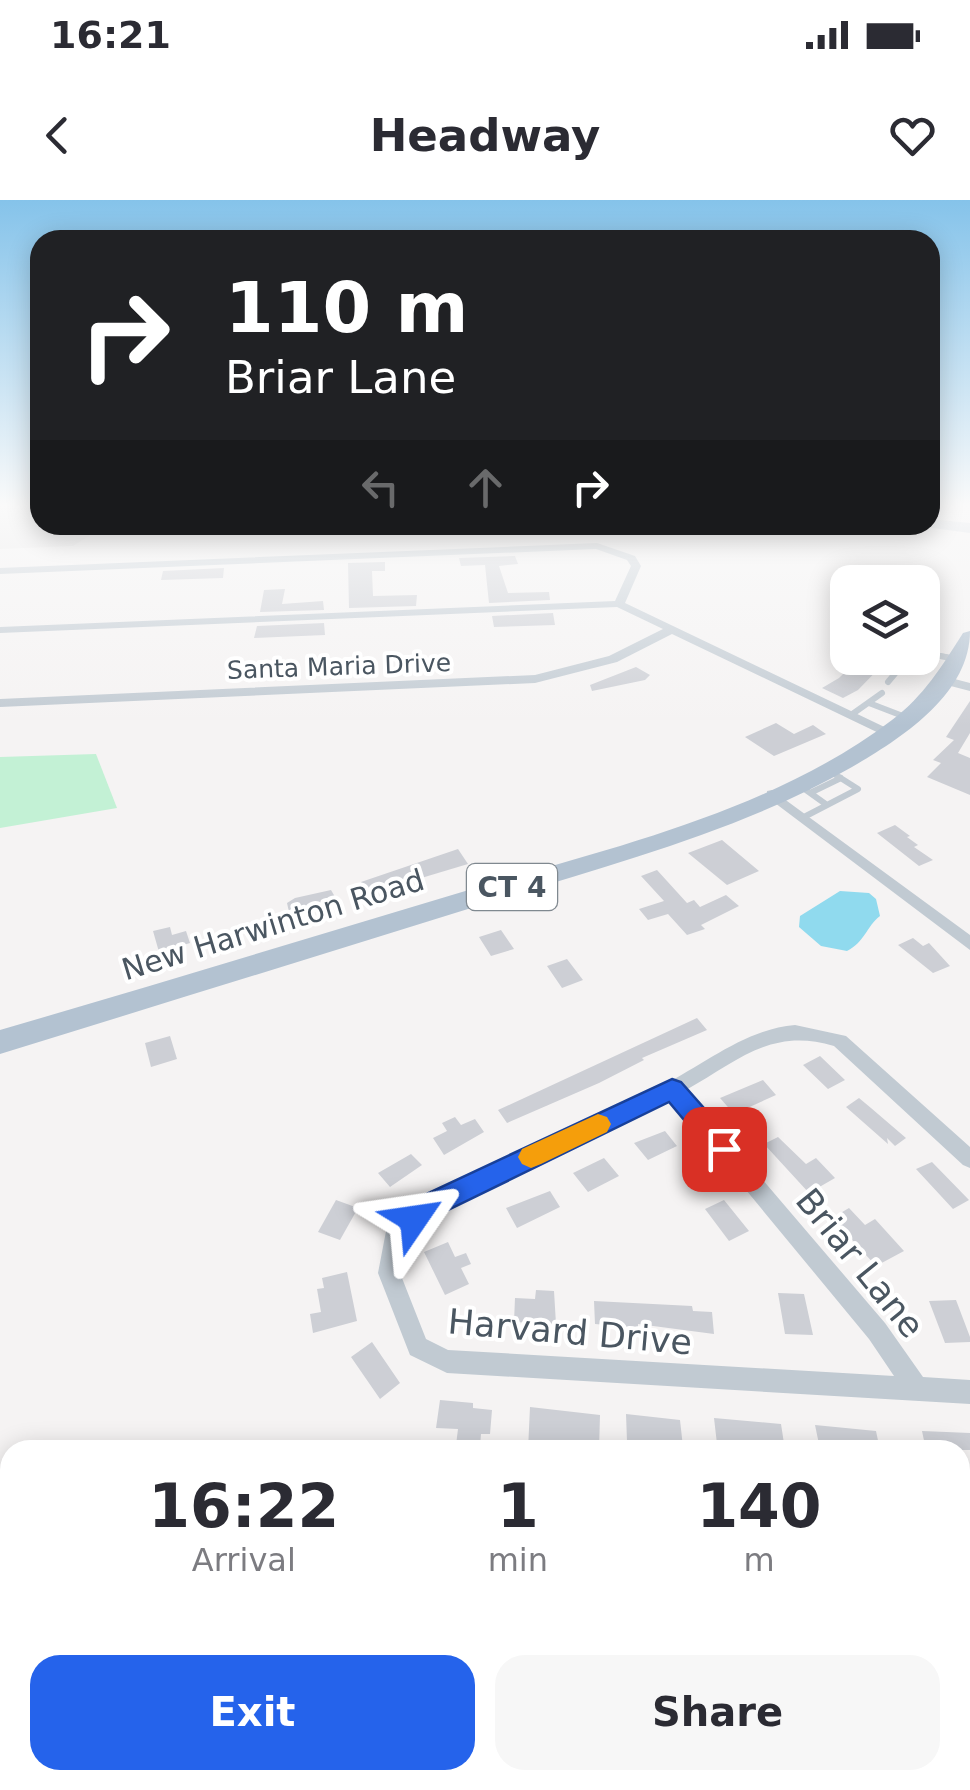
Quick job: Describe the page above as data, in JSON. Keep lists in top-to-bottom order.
{
  "streets": {
    "main road": ["CT 4", "New Harwinton Road"],
    "street": ["Santa Maria Drive", "Briar Lane", "Harvard Drive"]
  },
  "crossings": [
    ["Briar Lane", "Harvard Drive"]
  ],
  "page": {
    "status": "16:21",
    "header": "Headway",
    "turn": ["110 m", "Briar Lane"],
    "eta": [
      "16:22",
      "Arrival",
      "1",
      "min",
      "140",
      "m"
    ],
    "buttons": ["Exit", "Share"]
  }
}
